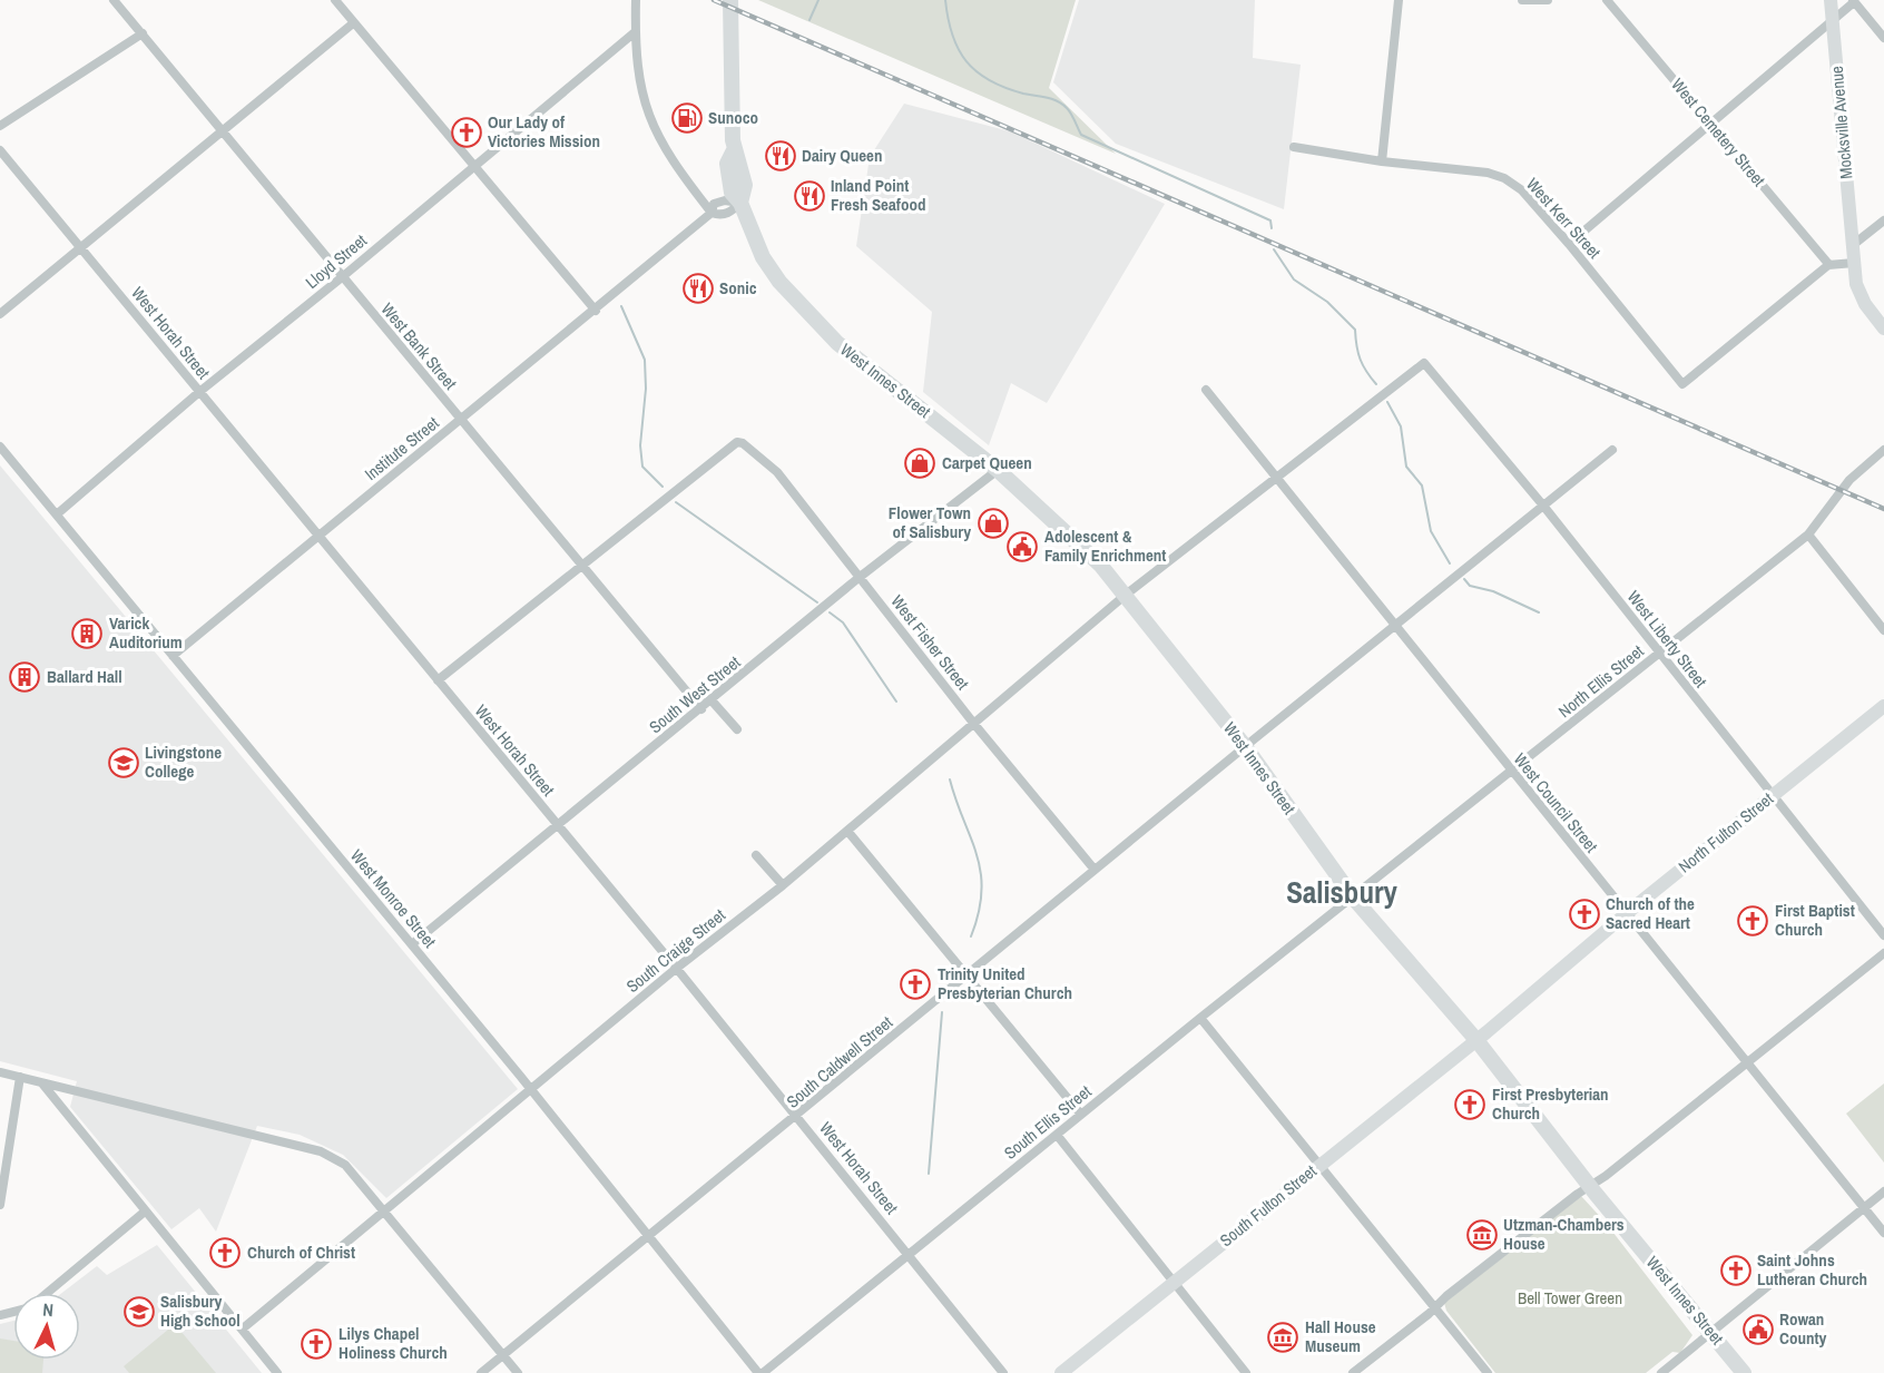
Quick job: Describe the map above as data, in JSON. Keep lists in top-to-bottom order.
{
  "streets": {
    "main road": ["West Innes Street"],
    "street": [
      "Mocksville Avenue",
      "West Cemetery Street",
      "West Kerr Street",
      "Lloyd Street",
      "West Horah Street",
      "West Bank Street",
      "Institute Street",
      "West Liberty Street",
      "West Fisher Street",
      "North Ellis Street",
      "South West Street",
      "West Council Street",
      "North Fulton Street",
      "West Monroe Street",
      "South Craige Street",
      "South Caldwell Street",
      "South Ellis Street",
      "South Fulton Street"
    ]
  },
  "crossings": [
    ["West Cemetery Street", "West Kerr Street"],
    ["Lloyd Street", "West Horah Street"],
    ["Lloyd Street", "West Bank Street"],
    ["Lloyd Street", "West Monroe Street"],
    ["West Horah Street", "Institute Street"],
    ["West Horah Street", "South West Street"],
    ["West Horah Street", "South Craige Street"],
    ["West Horah Street", "South Caldwell Street"],
    ["West Horah Street", "South Ellis Street"],
    ["West Bank Street", "Institute Street"],
    ["West Bank Street", "West Fisher Street"],
    ["West Bank Street", "South West Street"],
    ["West Innes Street", "Institute Street"],
    ["West Innes Street", "North Ellis Street"],
    ["West Innes Street", "South West Street"],
    ["West Innes Street", "North Fulton Street"],
    ["West Innes Street", "South Craige Street"],
    ["West Innes Street", "South Caldwell Street"],
    ["West Innes Street", "South Ellis Street"],
    ["West Innes Street", "South Fulton Street"],
    ["Institute Street", "West Monroe Street"],
    ["West Liberty Street", "North Ellis Street"],
    ["West Liberty Street", "North Fulton Street"],
    ["West Liberty Street", "South Craige Street"],
    ["West Liberty Street", "South Caldwell Street"],
    ["West Fisher Street", "South West Street"],
    ["West Fisher Street", "South Craige Street"],
    ["West Fisher Street", "South Caldwell Street"],
    ["North Ellis Street", "West Council Street"],
    ["North Ellis Street", "South Ellis Street"],
    ["South West Street", "West Monroe Street"],
    ["West Council Street", "North Fulton Street"],
    ["West Council Street", "South Craige Street"],
    ["West Council Street", "South Caldwell Street"],
    ["North Fulton Street", "South Fulton Street"],
    ["West Monroe Street", "South Craige Street"],
    ["West Monroe Street", "South Caldwell Street"],
    ["West Monroe Street", "South Ellis Street"]
  ],
  "districts": ["Salisbury"],
  "parks": ["Bell Tower Green"],
  "places": {
    "fuel station": ["Sunoco"],
    "church": [
      "Our Lady of Victories Mission",
      "Church of the Sacred Heart",
      "First Baptist Church",
      "Trinity United Presbyterian Church",
      "First Presbyterian Church",
      "Church of Christ",
      "Saint Johns Lutheran Church",
      "Lilys Chapel Holiness Church"
    ],
    "restaurant": ["Dairy Queen", "Inland Point Fresh Seafood", "Sonic"],
    "shop": ["Carpet Queen", "Flower Town of Salisbury"],
    "public building": ["Adolescent & Family Enrichment", "Rowan County"],
    "building": ["Varick Auditorium", "Ballard Hall"],
    "school or university": ["Livingstone College", "Salisbury High School"],
    "museum": ["Utzman-Chambers House", "Hall House Museum"]
  },
  "north": "top"
}
